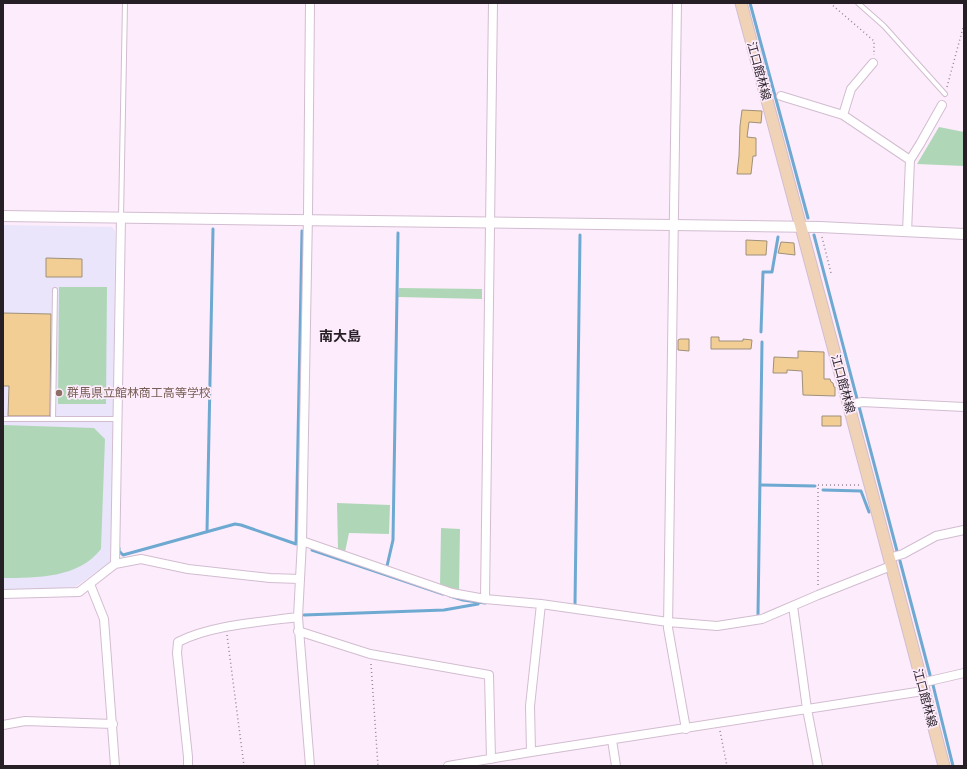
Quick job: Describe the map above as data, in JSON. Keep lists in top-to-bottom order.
{
  "streets": {
    "main road": ["江口館林線"]
  },
  "districts": ["南大島"],
  "places": ["群馬県立館林商工高等学校"]
}
